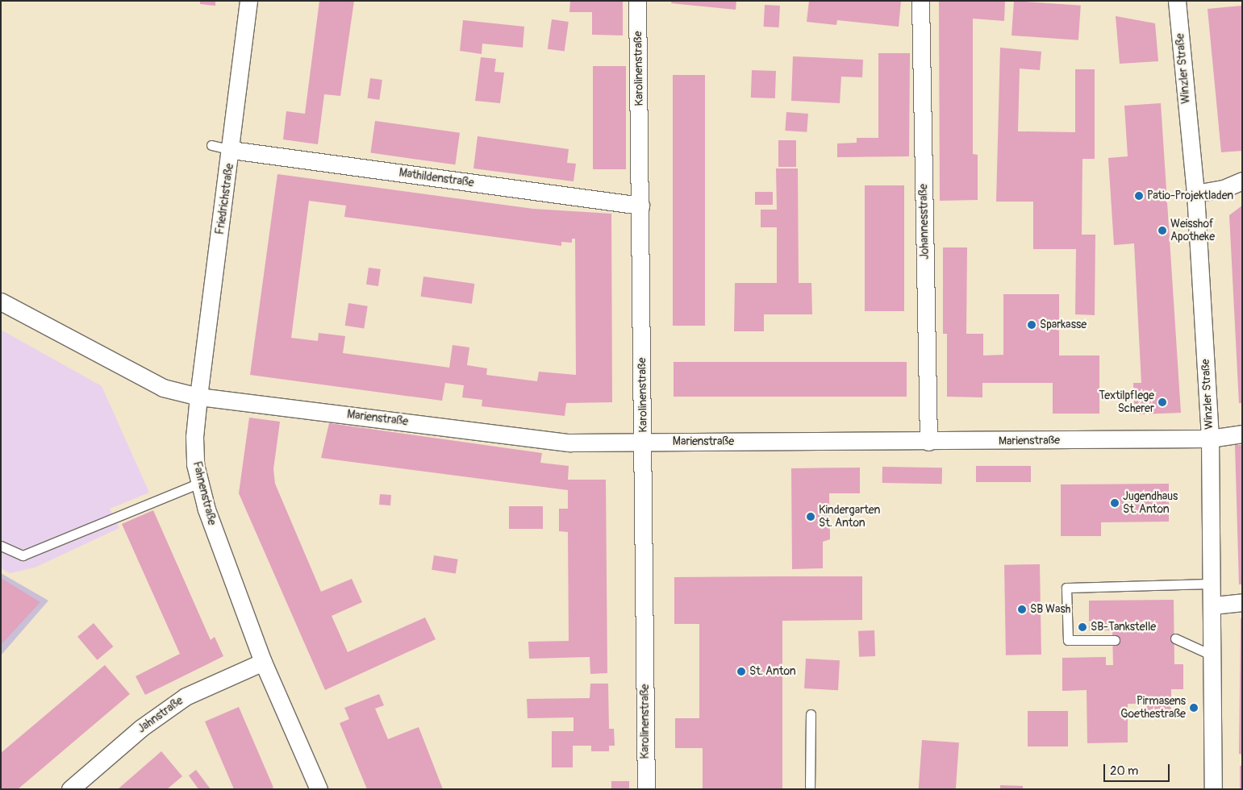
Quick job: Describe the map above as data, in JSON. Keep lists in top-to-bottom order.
{
  "streets": {
    "street": [
      "Karolinenstraße",
      "Winzler Straße",
      "Mathildenstraße",
      "Friedrichstraße",
      "Johannesstraße",
      "Marienstraße",
      "Fahnenstraße",
      "Jahnstraße"
    ]
  },
  "crossings": [
    ["Karolinenstraße", "Mathildenstraße"],
    ["Karolinenstraße", "Marienstraße"],
    ["Winzler Straße", "Marienstraße"],
    ["Mathildenstraße", "Friedrichstraße"],
    ["Friedrichstraße", "Marienstraße"],
    ["Friedrichstraße", "Fahnenstraße"],
    ["Johannesstraße", "Marienstraße"],
    ["Marienstraße", "Fahnenstraße"],
    ["Fahnenstraße", "Jahnstraße"]
  ],
  "places": [
    "Patio-Projektladen",
    "Weisshof Apotheke",
    "Sparkasse",
    "Textilpflege Scherer",
    "Jugendhaus St. Anton",
    "Kindergarten St. Anton",
    "SB Wash",
    "SB-Tankstelle",
    "St. Anton",
    "Pirmasens Goethestraße"
  ],
  "scale_bar": "20 m"
}
